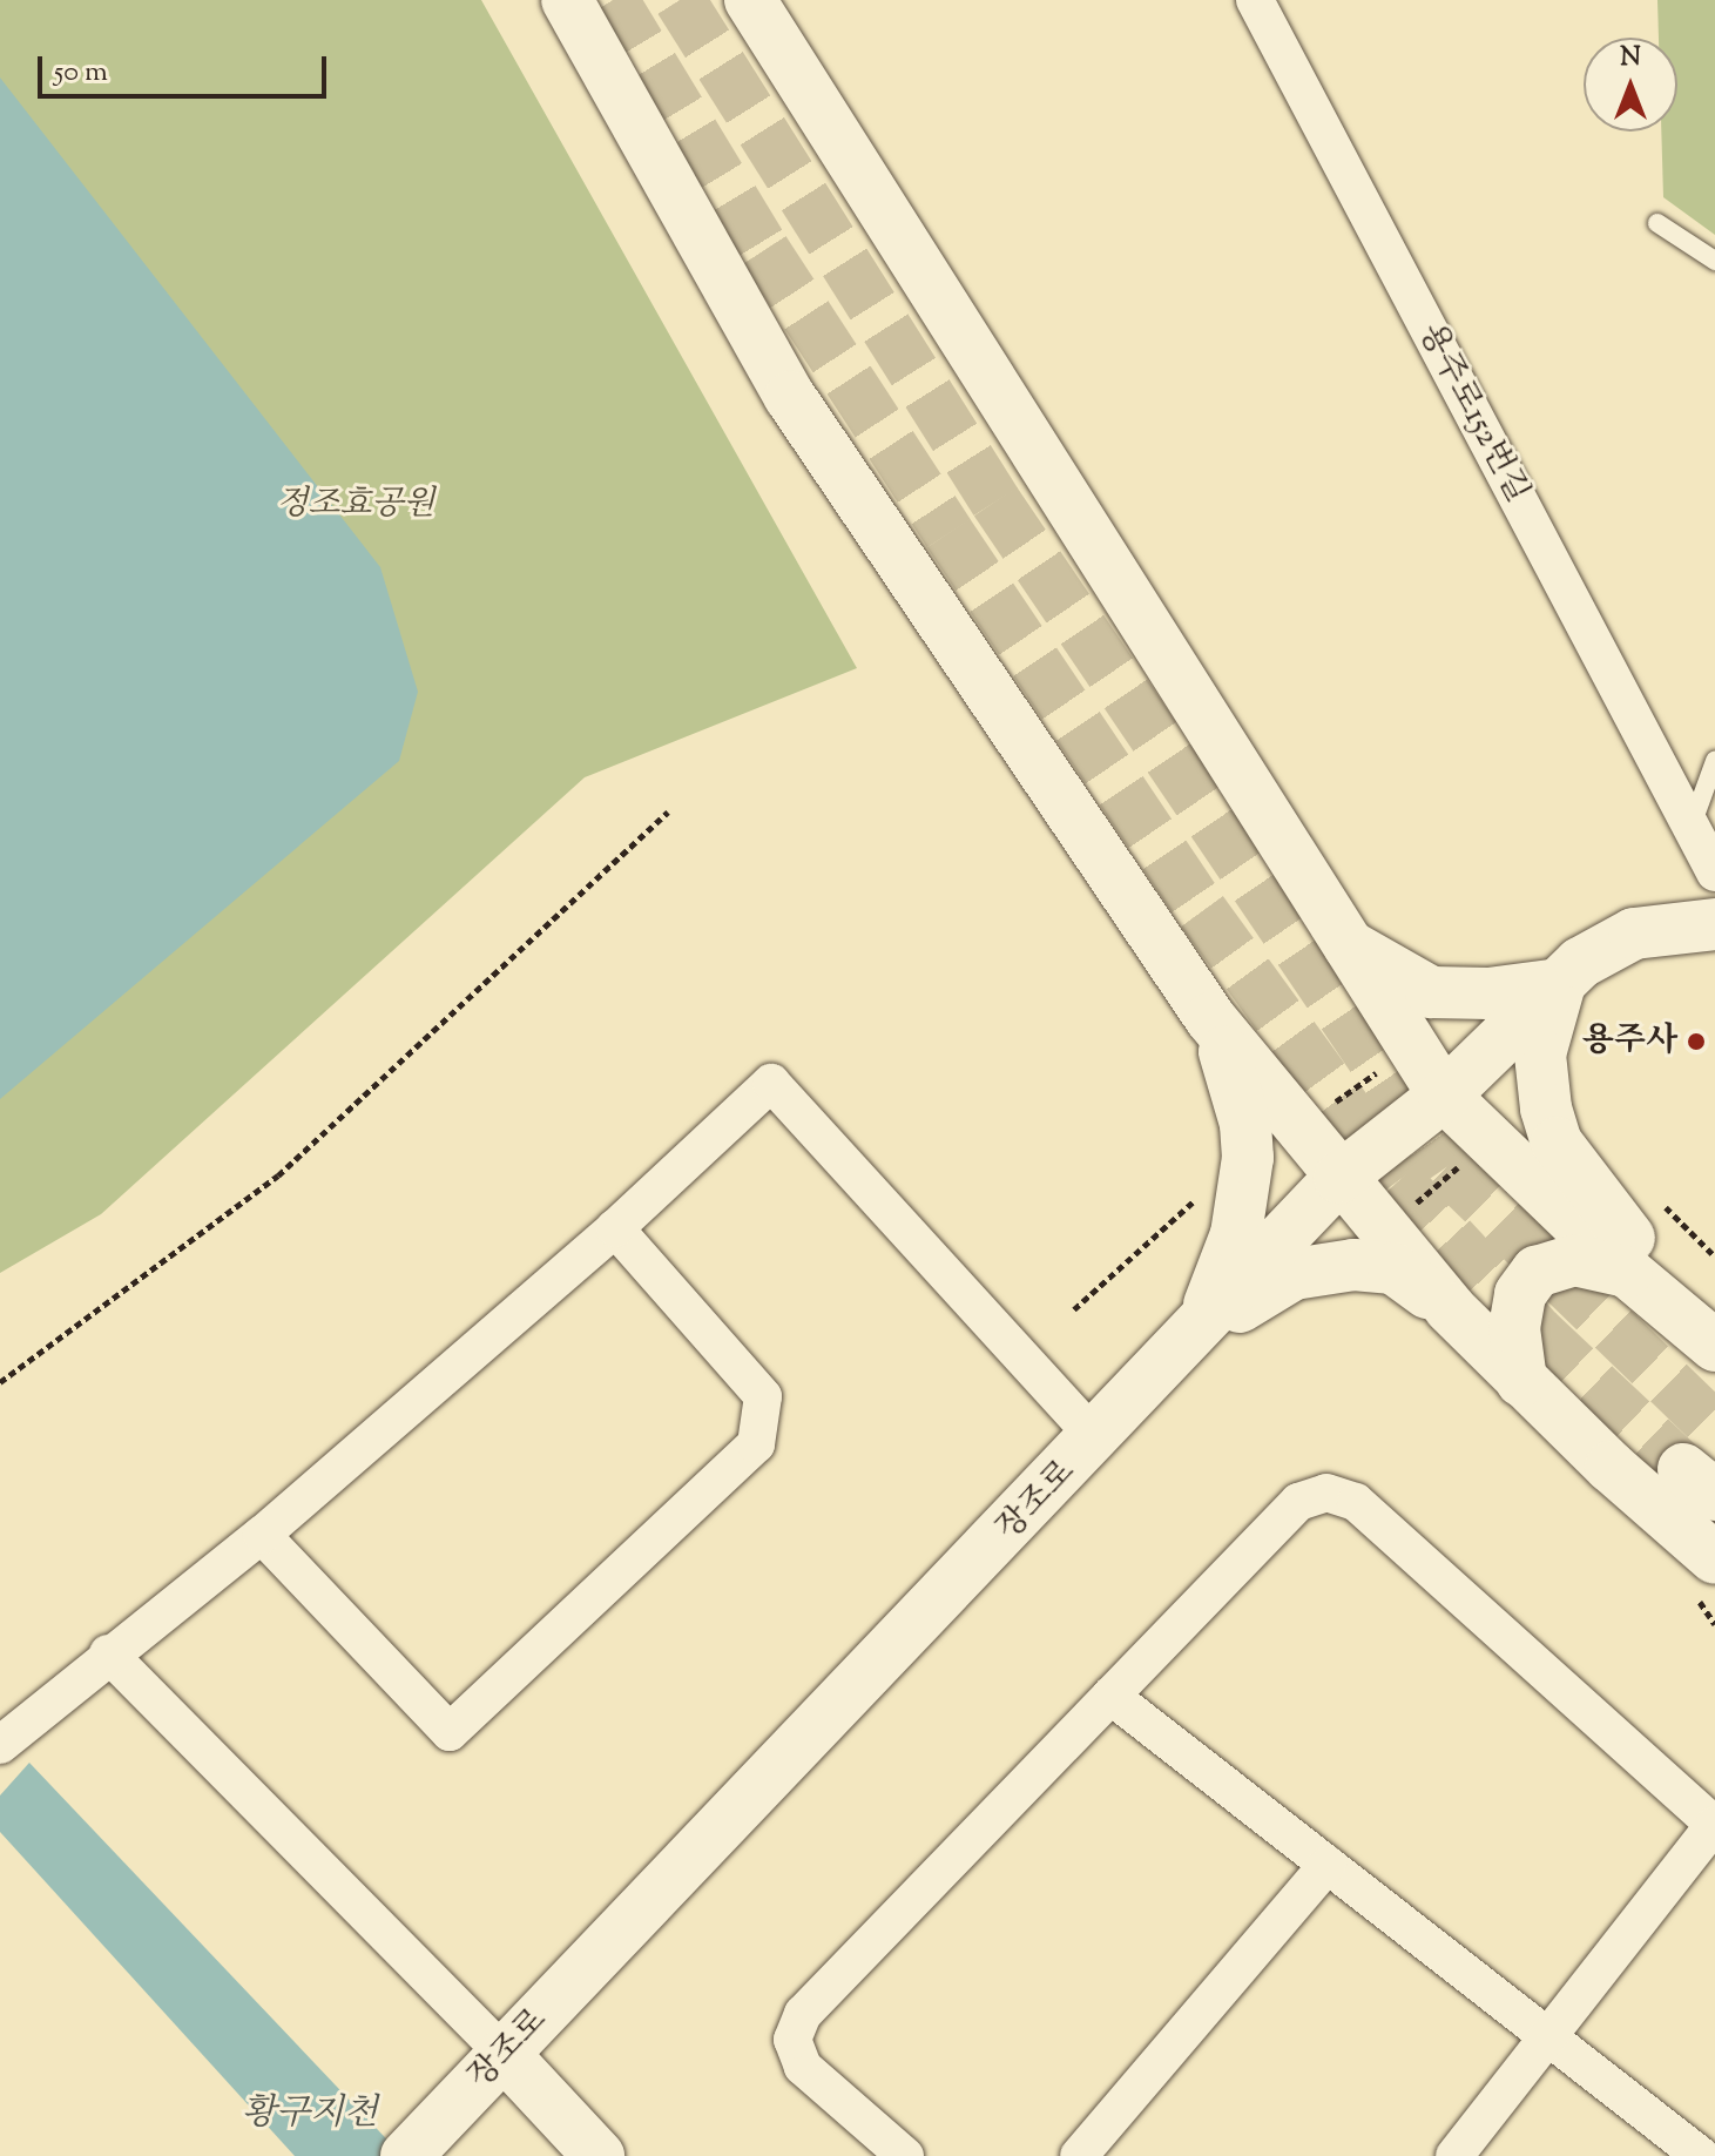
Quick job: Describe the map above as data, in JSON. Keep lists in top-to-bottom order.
{
  "streets": {
    "street": ["용주로152번길", "장조로"]
  },
  "water": ["황구지천"],
  "parks": ["정조효공원"],
  "places": ["용주사"],
  "scale_bar": "50 m",
  "north": "top"
}
